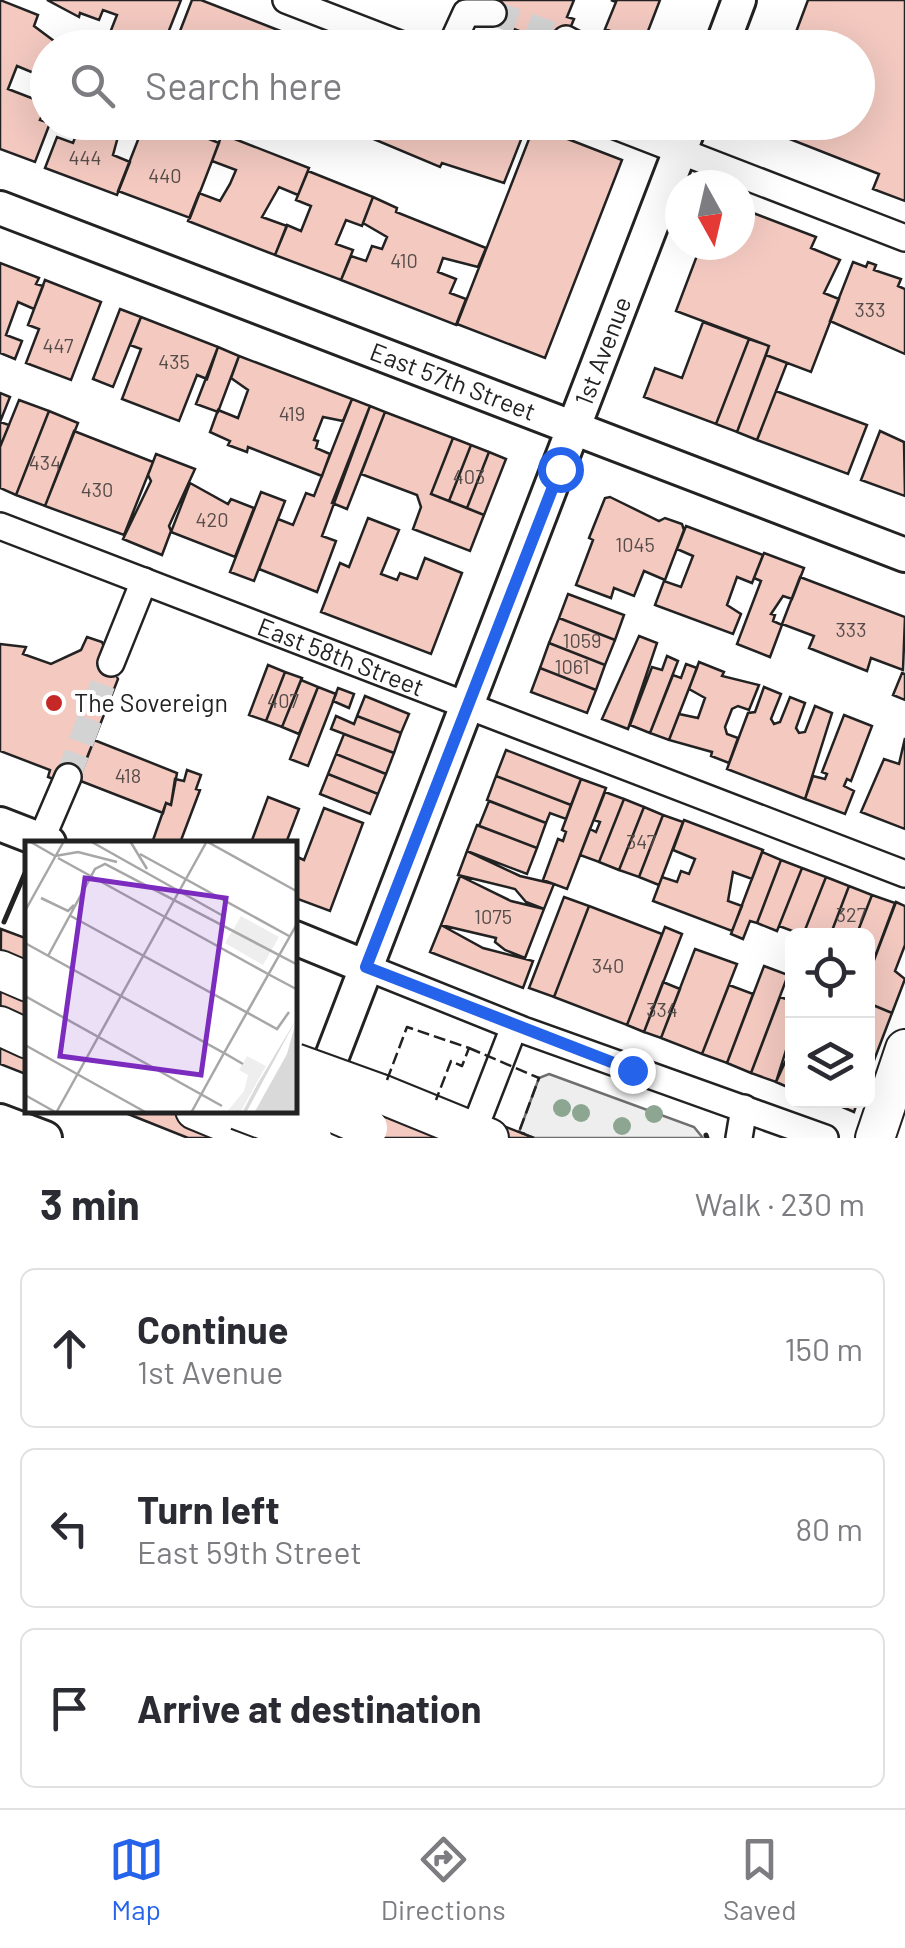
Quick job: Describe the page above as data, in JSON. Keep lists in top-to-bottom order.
{
  "streets": {
    "main road": ["1st Avenue", "East 57th Street"],
    "street": ["East 58th Street"]
  },
  "crossings": [
    ["1st Avenue", "East 57th Street"],
    ["1st Avenue", "East 58th Street"]
  ],
  "places": ["The Sovereign"],
  "house_numbers": [
    "444",
    "440",
    "410",
    "333",
    "447",
    "435",
    "419",
    "434",
    "403",
    "430",
    "420",
    "1045",
    "333",
    "1059",
    "1061",
    "407",
    "418",
    "347",
    "327",
    "1075",
    "340",
    "334"
  ],
  "north": "bottom",
  "page": {
    "search": "Search here",
    "heading": ["3 min", "Walk · 230 m"],
    "list": [
      ["Continue", "1st Avenue", "150 m"],
      ["Turn left", "East 59th Street", "80 m"],
      "Arrive at destination"
    ],
    "nav": ["Map", "Directions", "Saved"]
  }
}
